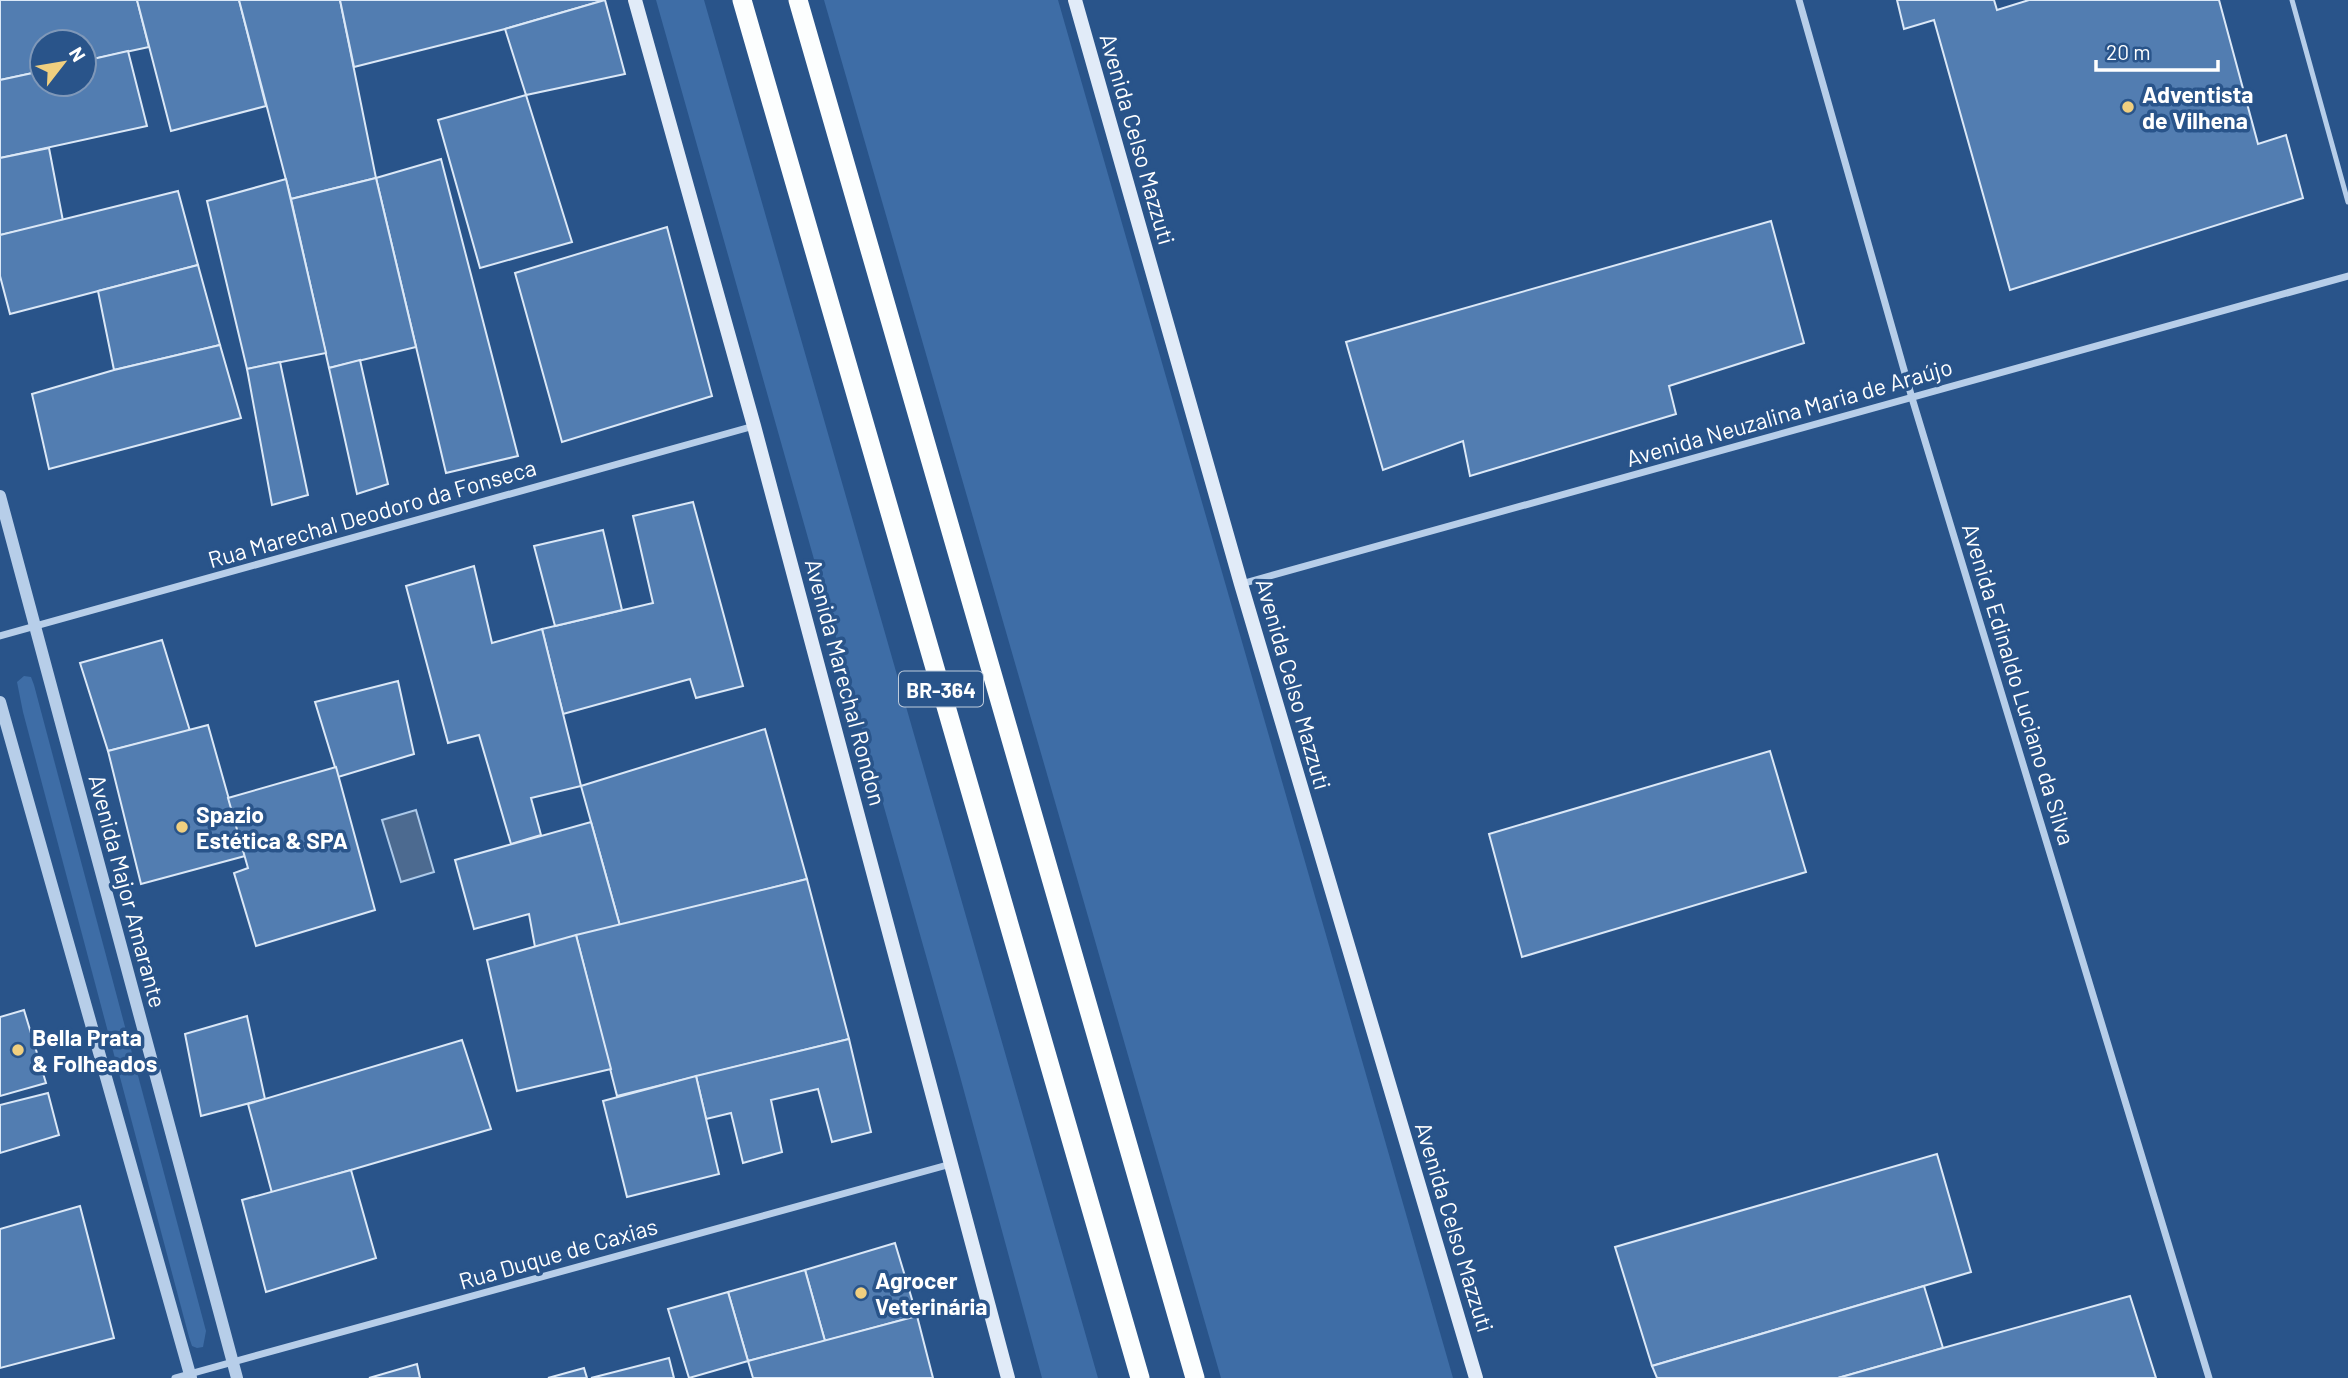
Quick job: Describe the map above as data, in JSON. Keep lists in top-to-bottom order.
{
  "streets": {
    "highway": ["BR-364"],
    "main road": ["Avenida Celso Mazzuti", "Avenida Marechal Rondon"],
    "street": [
      "Avenida Neuzalina Maria de Araújo",
      "Rua Marechal Deodoro da Fonseca",
      "Avenida Edinaldo Luciano da Silva",
      "Avenida Major Amarante",
      "Rua Duque de Caxias"
    ]
  },
  "crossings": [
    ["Avenida Celso Mazzuti", "Avenida Neuzalina Maria de Araújo"],
    ["Avenida Neuzalina Maria de Araújo", "Avenida Edinaldo Luciano da Silva"],
    ["Rua Marechal Deodoro da Fonseca", "Avenida Marechal Rondon"],
    ["Rua Marechal Deodoro da Fonseca", "Avenida Major Amarante"],
    ["Avenida Marechal Rondon", "Rua Duque de Caxias"],
    ["Avenida Major Amarante", "Rua Duque de Caxias"]
  ],
  "places": [
    "Adventista de Vilhena",
    "Spazio Estética & SPA",
    "Bella Prata & Folheados",
    "Agrocer Veterinária"
  ],
  "scale_bar": "20 m",
  "north": "top right"
}
